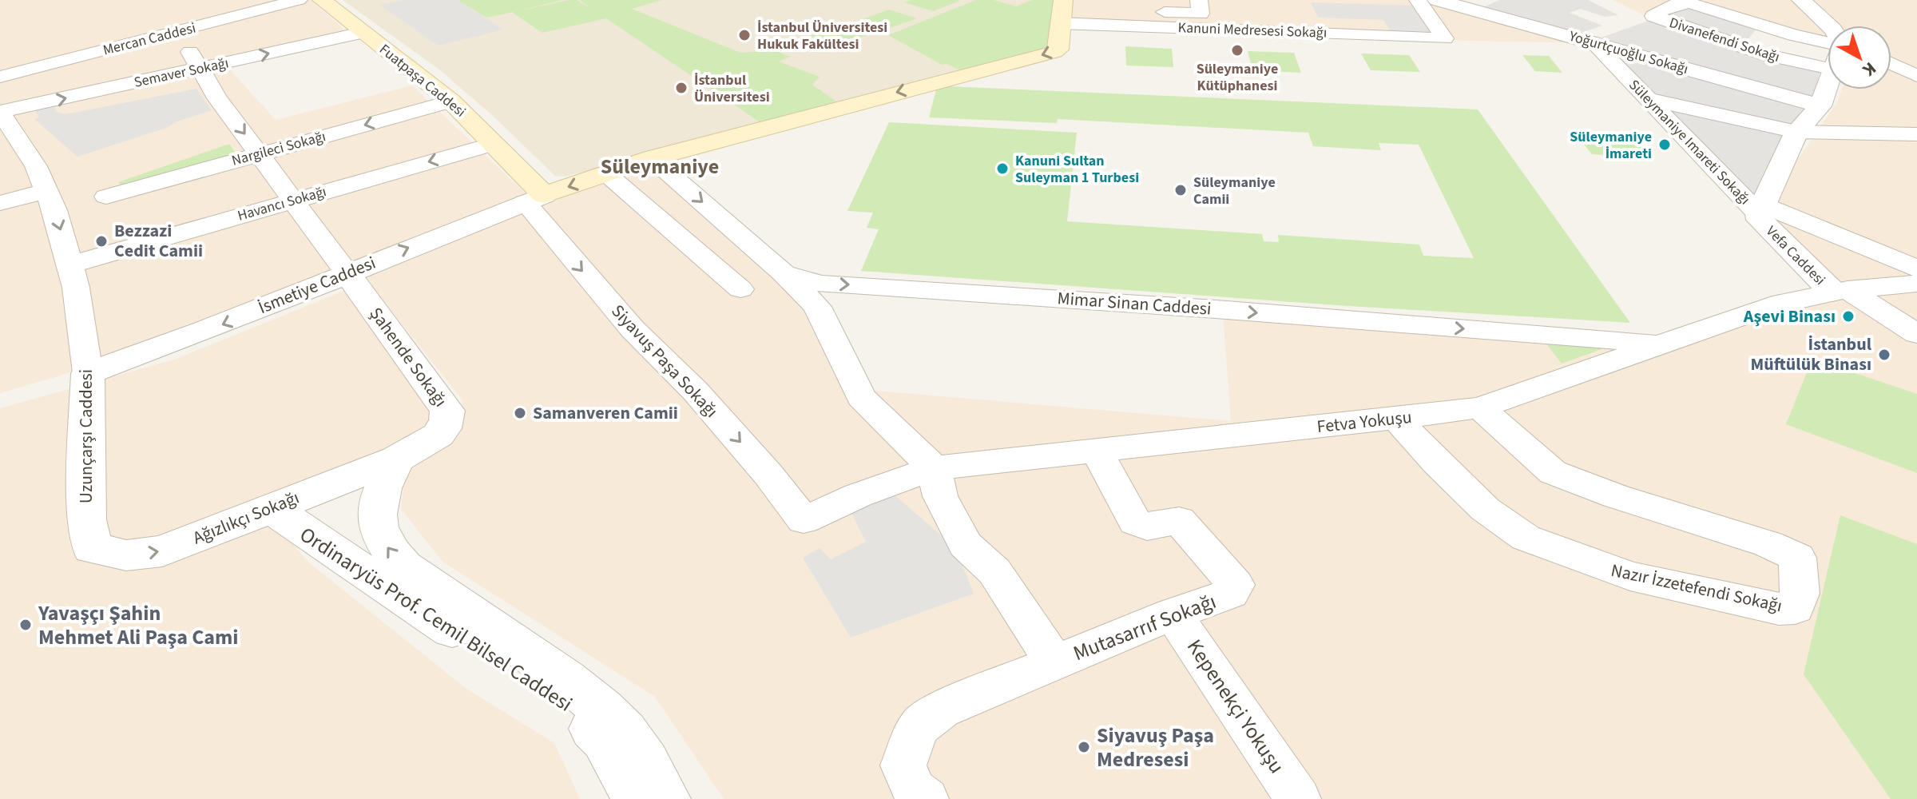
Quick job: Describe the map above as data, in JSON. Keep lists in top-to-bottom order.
{
  "streets": {
    "main road": ["Fuatpaşa Caddesi"],
    "street": [
      "Kanuni Medresesi Sokağı",
      "Mercan Caddesi",
      "Divanefendi Sokağı",
      "Yoğurtçuoğlu Sokağı",
      "Semaver Sokağı",
      "Süleymaniye Imareti Sokağı",
      "Nargileci Sokağı",
      "Havancı Sokağı",
      "Vefa Caddesi",
      "İsmetiye Caddesi",
      "Mimar Sinan Caddesi",
      "Şahende Sokağı",
      "Siyavuş Paşa Sokağı",
      "Fetva Yokuşu",
      "Uzunçarşı Caddesi",
      "Ağızlıkçı Sokağı",
      "Nazır İzzetefendi Sokağı",
      "Ordinaryüs Prof. Cemil Bilsel Caddesi",
      "Mutasarrıf Sokağı",
      "Kepenekçi Yokuşu"
    ]
  },
  "crossings": [
    ["Yoğurtçuoğlu Sokağı", "Süleymaniye Imareti Sokağı"],
    ["Yoğurtçuoğlu Sokağı", "Vefa Caddesi"],
    ["Semaver Sokağı", "Fuatpaşa Caddesi"],
    ["Semaver Sokağı", "Uzunçarşı Caddesi"],
    ["Fuatpaşa Caddesi", "Nargileci Sokağı"],
    ["Fuatpaşa Caddesi", "Havancı Sokağı"],
    ["Fuatpaşa Caddesi", "İsmetiye Caddesi"],
    ["Fuatpaşa Caddesi", "Siyavuş Paşa Sokağı"],
    ["Süleymaniye Imareti Sokağı", "Vefa Caddesi"],
    ["Havancı Sokağı", "Uzunçarşı Caddesi"],
    ["Vefa Caddesi", "Fetva Yokuşu"],
    ["İsmetiye Caddesi", "Şahende Sokağı"],
    ["İsmetiye Caddesi", "Siyavuş Paşa Sokağı"],
    ["İsmetiye Caddesi", "Uzunçarşı Caddesi"],
    ["Mimar Sinan Caddesi", "Fetva Yokuşu"],
    ["Şahende Sokağı", "Ağızlıkçı Sokağı"],
    ["Şahende Sokağı", "Ordinaryüs Prof. Cemil Bilsel Caddesi"],
    ["Siyavuş Paşa Sokağı", "Fetva Yokuşu"],
    ["Fetva Yokuşu", "Nazır İzzetefendi Sokağı"],
    ["Fetva Yokuşu", "Mutasarrıf Sokağı"],
    ["Uzunçarşı Caddesi", "Ağızlıkçı Sokağı"],
    ["Ağızlıkçı Sokağı", "Ordinaryüs Prof. Cemil Bilsel Caddesi"],
    ["Mutasarrıf Sokağı", "Kepenekçi Yokuşu"]
  ],
  "one_way": [
    "Semaver Sokağı",
    "Nargileci Sokağı",
    "Havancı Sokağı",
    "Mimar Sinan Caddesi",
    "Ağızlıkçı Sokağı"
  ],
  "districts": ["Süleymaniye"],
  "places": [
    "İstanbul Üniversitesi Hukuk Fakültesi",
    "Süleymaniye Kütüphanesi",
    "İstanbul Üniversitesi",
    "Süleymaniye İmareti",
    "Kanuni Sultan Suleyman 1 Turbesi",
    "Süleymaniye Camii",
    "Bezzazi Cedit Camii",
    "Aşevi Binası",
    "İstanbul Müftülük Binası",
    "Samanveren Camii",
    "Yavaşçı Şahin Mehmet Ali Paşa Cami",
    "Siyavuş Paşa Medresesi"
  ],
  "north": "bottom right"
}
